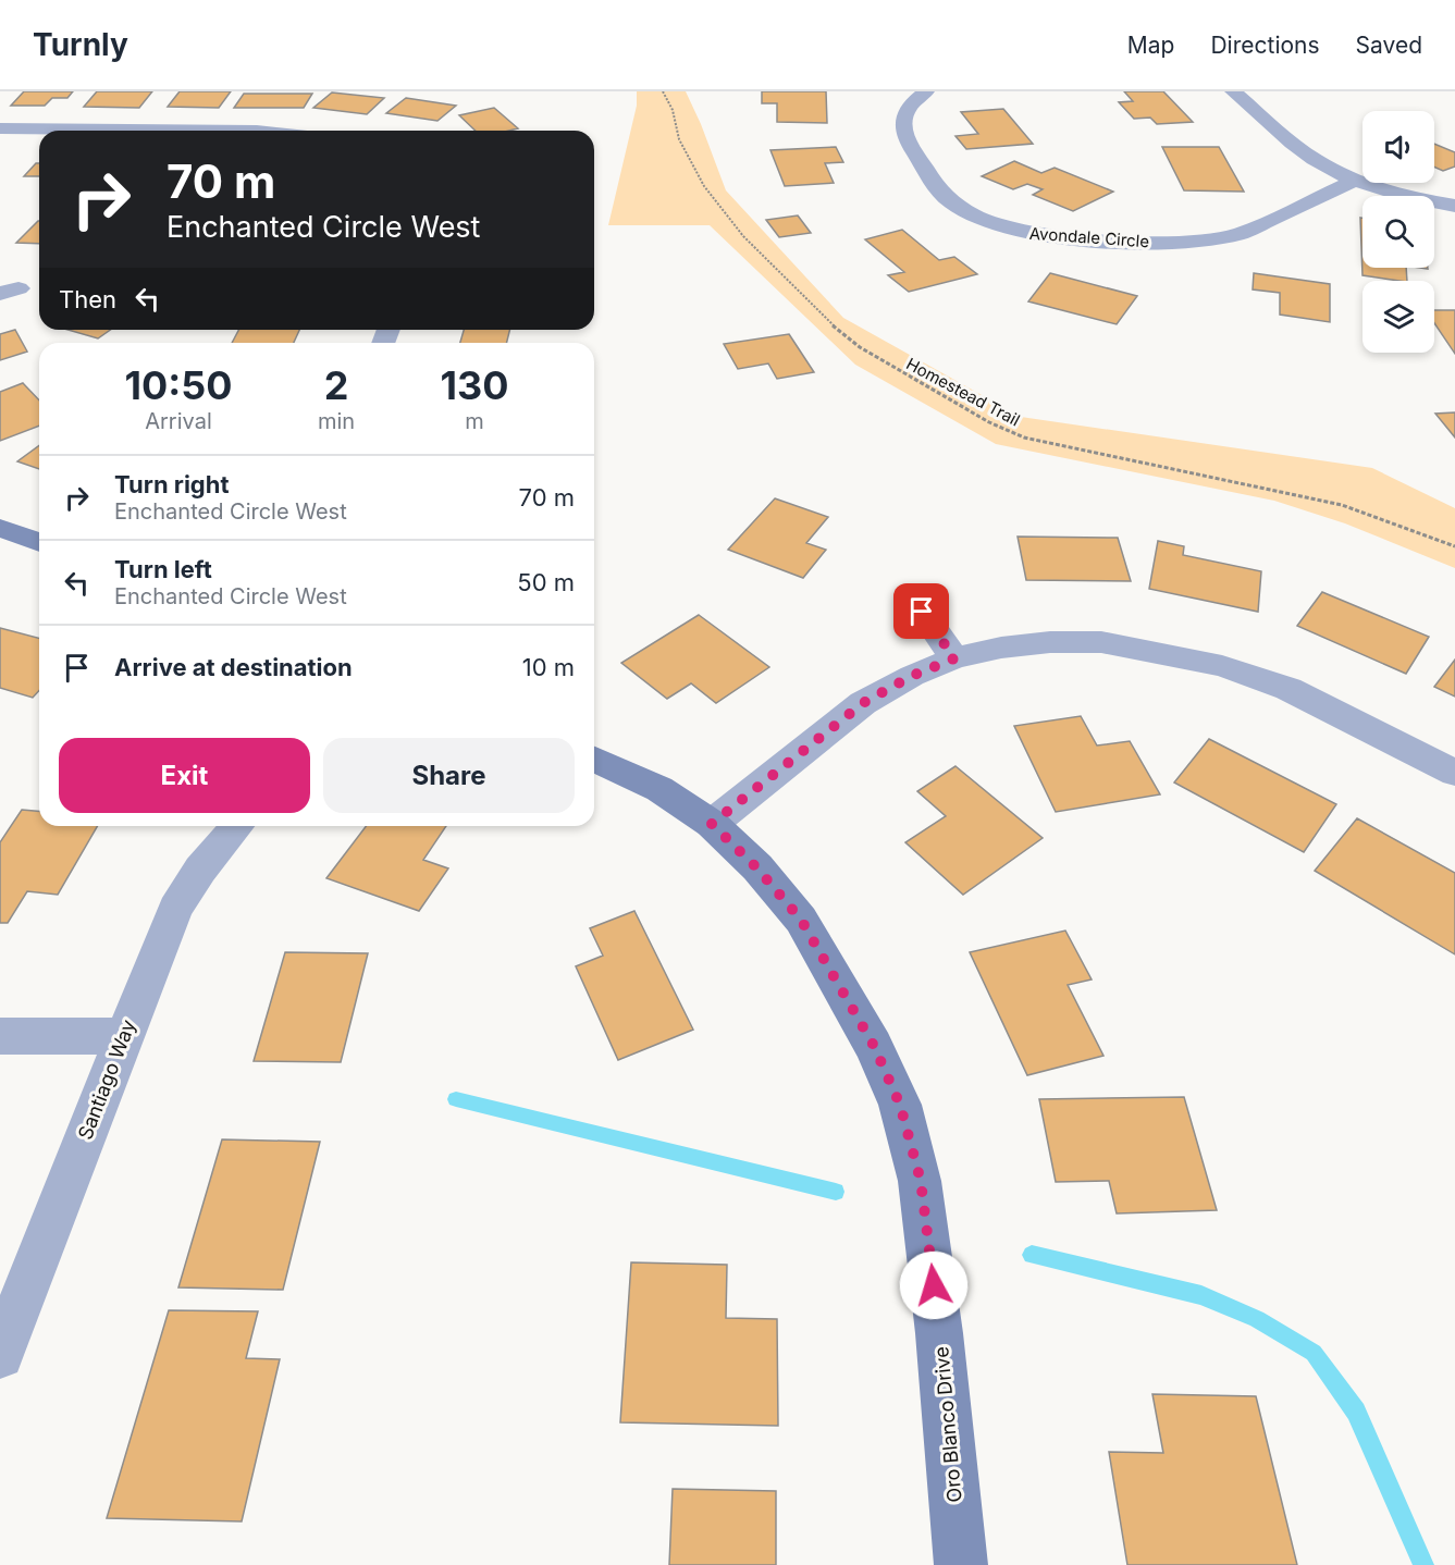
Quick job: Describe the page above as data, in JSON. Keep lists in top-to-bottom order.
{
  "streets": {
    "street": ["Avondale Circle", "Santiago Way", "Oro Blanco Drive"],
    "path": ["Homestead Trail"]
  },
  "page": {
    "header": "Turnly",
    "nav": ["Map", "Directions", "Saved"],
    "turn": ["70 m", "Enchanted Circle West"],
    "then": "Then",
    "eta": [
      "10:50",
      "Arrival",
      "2",
      "min",
      "130",
      "m"
    ],
    "list": [
      {
        "name": "Turn right",
        "note": "Enchanted Circle West",
        "value": "70 m"
      },
      {
        "name": "Turn left",
        "note": "Enchanted Circle West",
        "value": "50 m"
      },
      {
        "name": "Arrive at destination",
        "value": "10 m"
      }
    ],
    "buttons": ["Exit", "Share"]
  }
}
